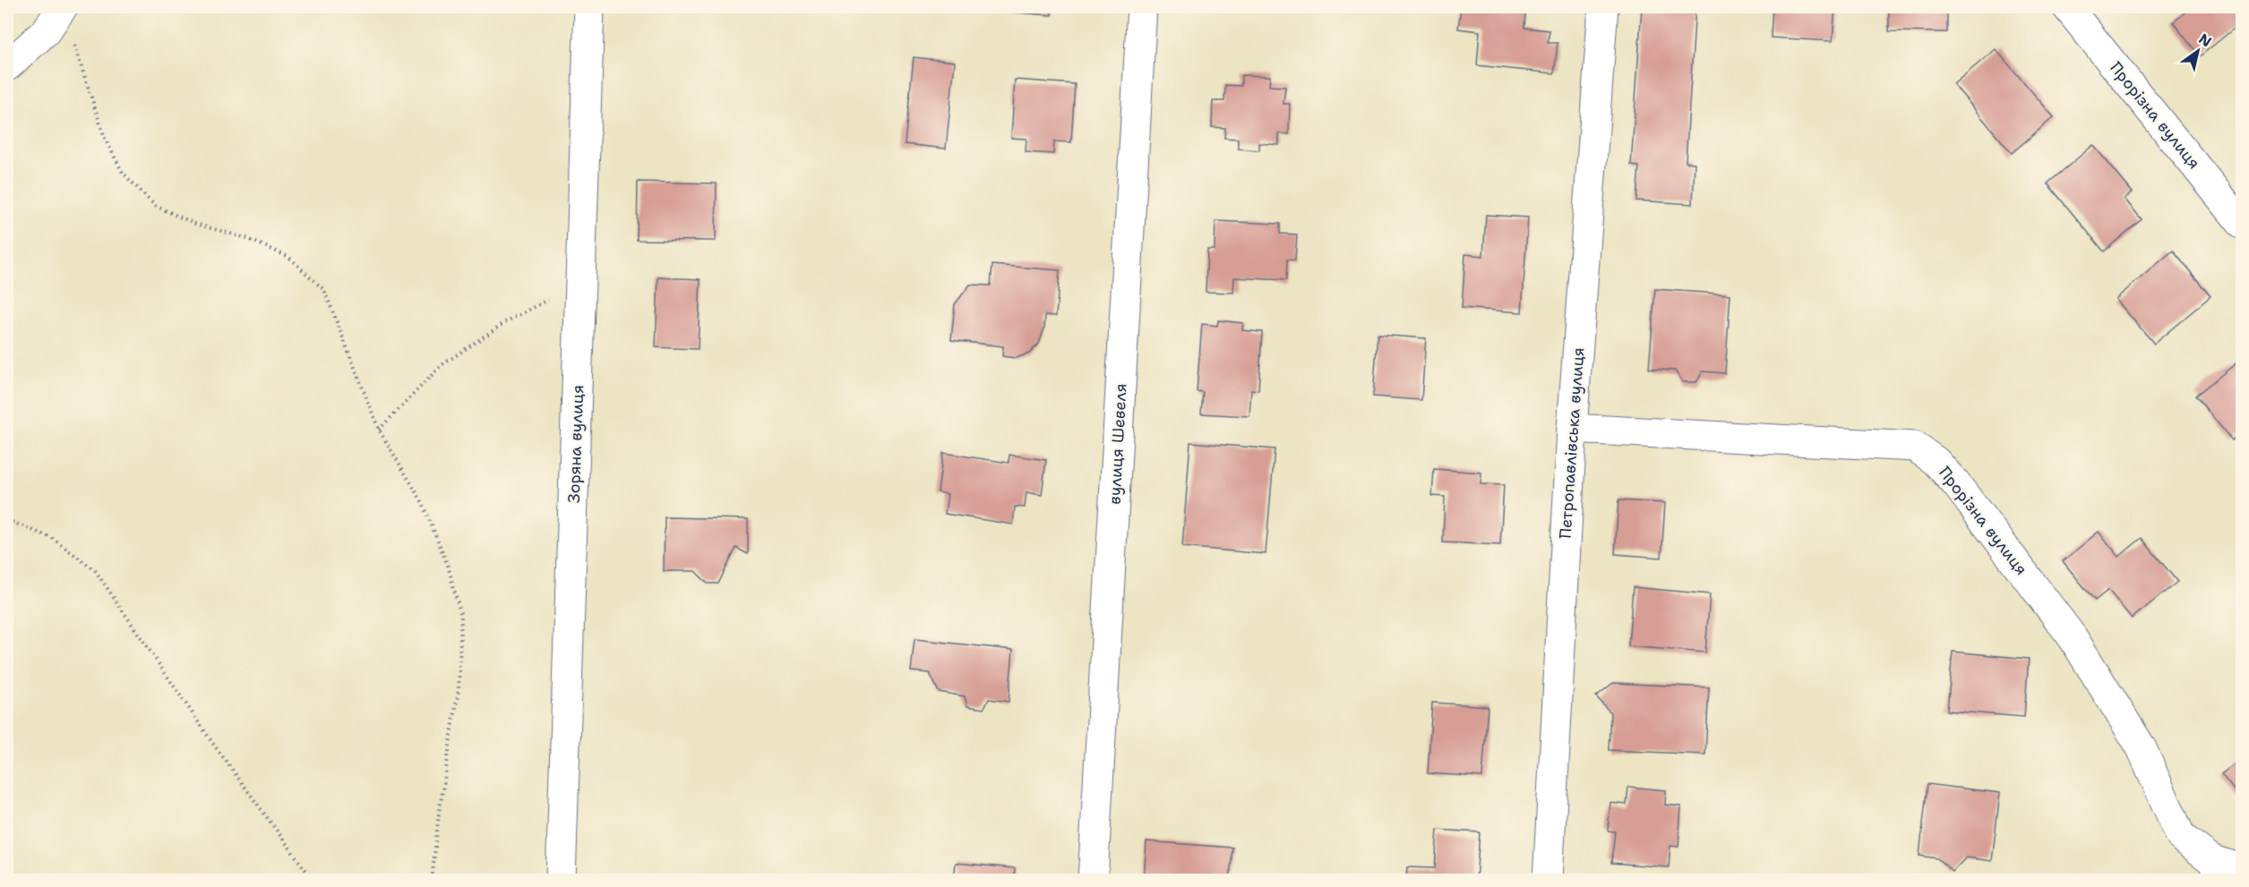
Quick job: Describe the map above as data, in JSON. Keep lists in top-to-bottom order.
{
  "streets": {
    "street": [
      "Прорізна вулиця",
      "Петропавлівська вулиця",
      "Зоряна вулиця",
      "вулиця Шевеля"
    ]
  },
  "crossings": [
    ["Прорізна вулиця", "Петропавлівська вулиця"]
  ],
  "north": "top right"
}
